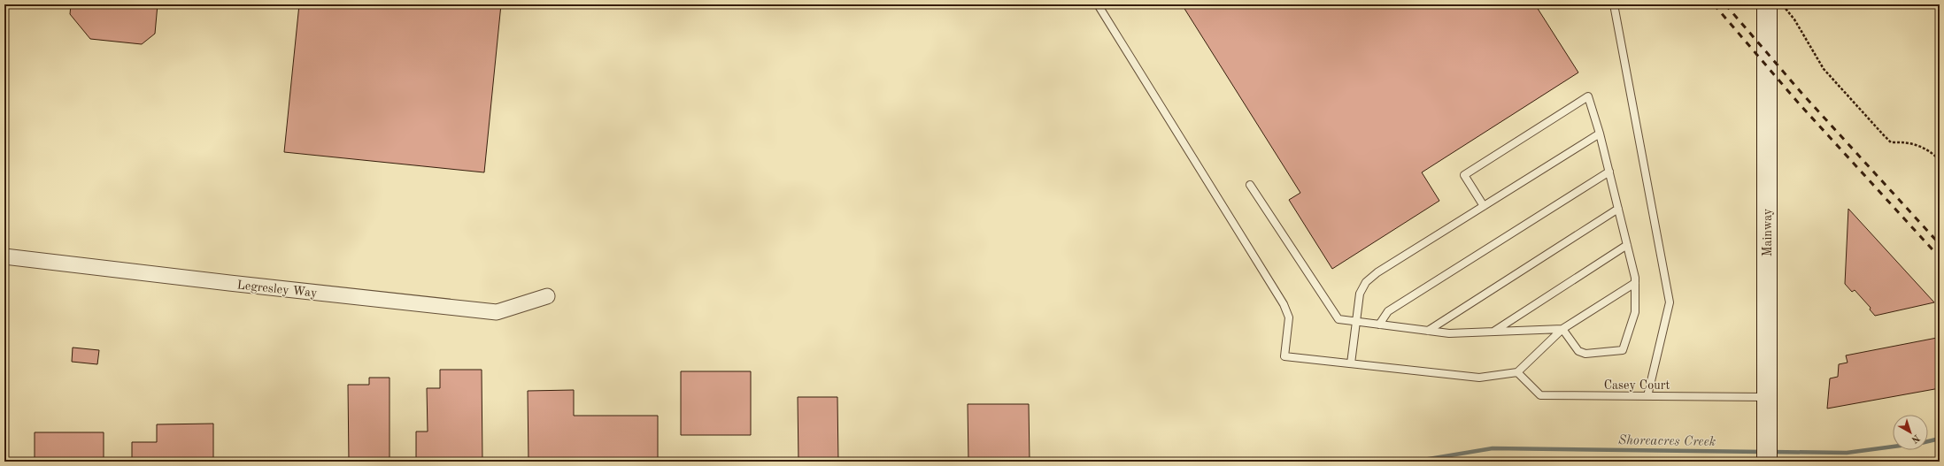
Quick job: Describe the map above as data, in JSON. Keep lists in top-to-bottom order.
{
  "streets": {
    "street": ["Mainway", "Legresley Way"],
    "lane": ["Casey Court"]
  },
  "crossings": [
    ["Mainway", "Casey Court"]
  ],
  "water": ["Shoreacres Creek"],
  "north": "bottom right"
}
